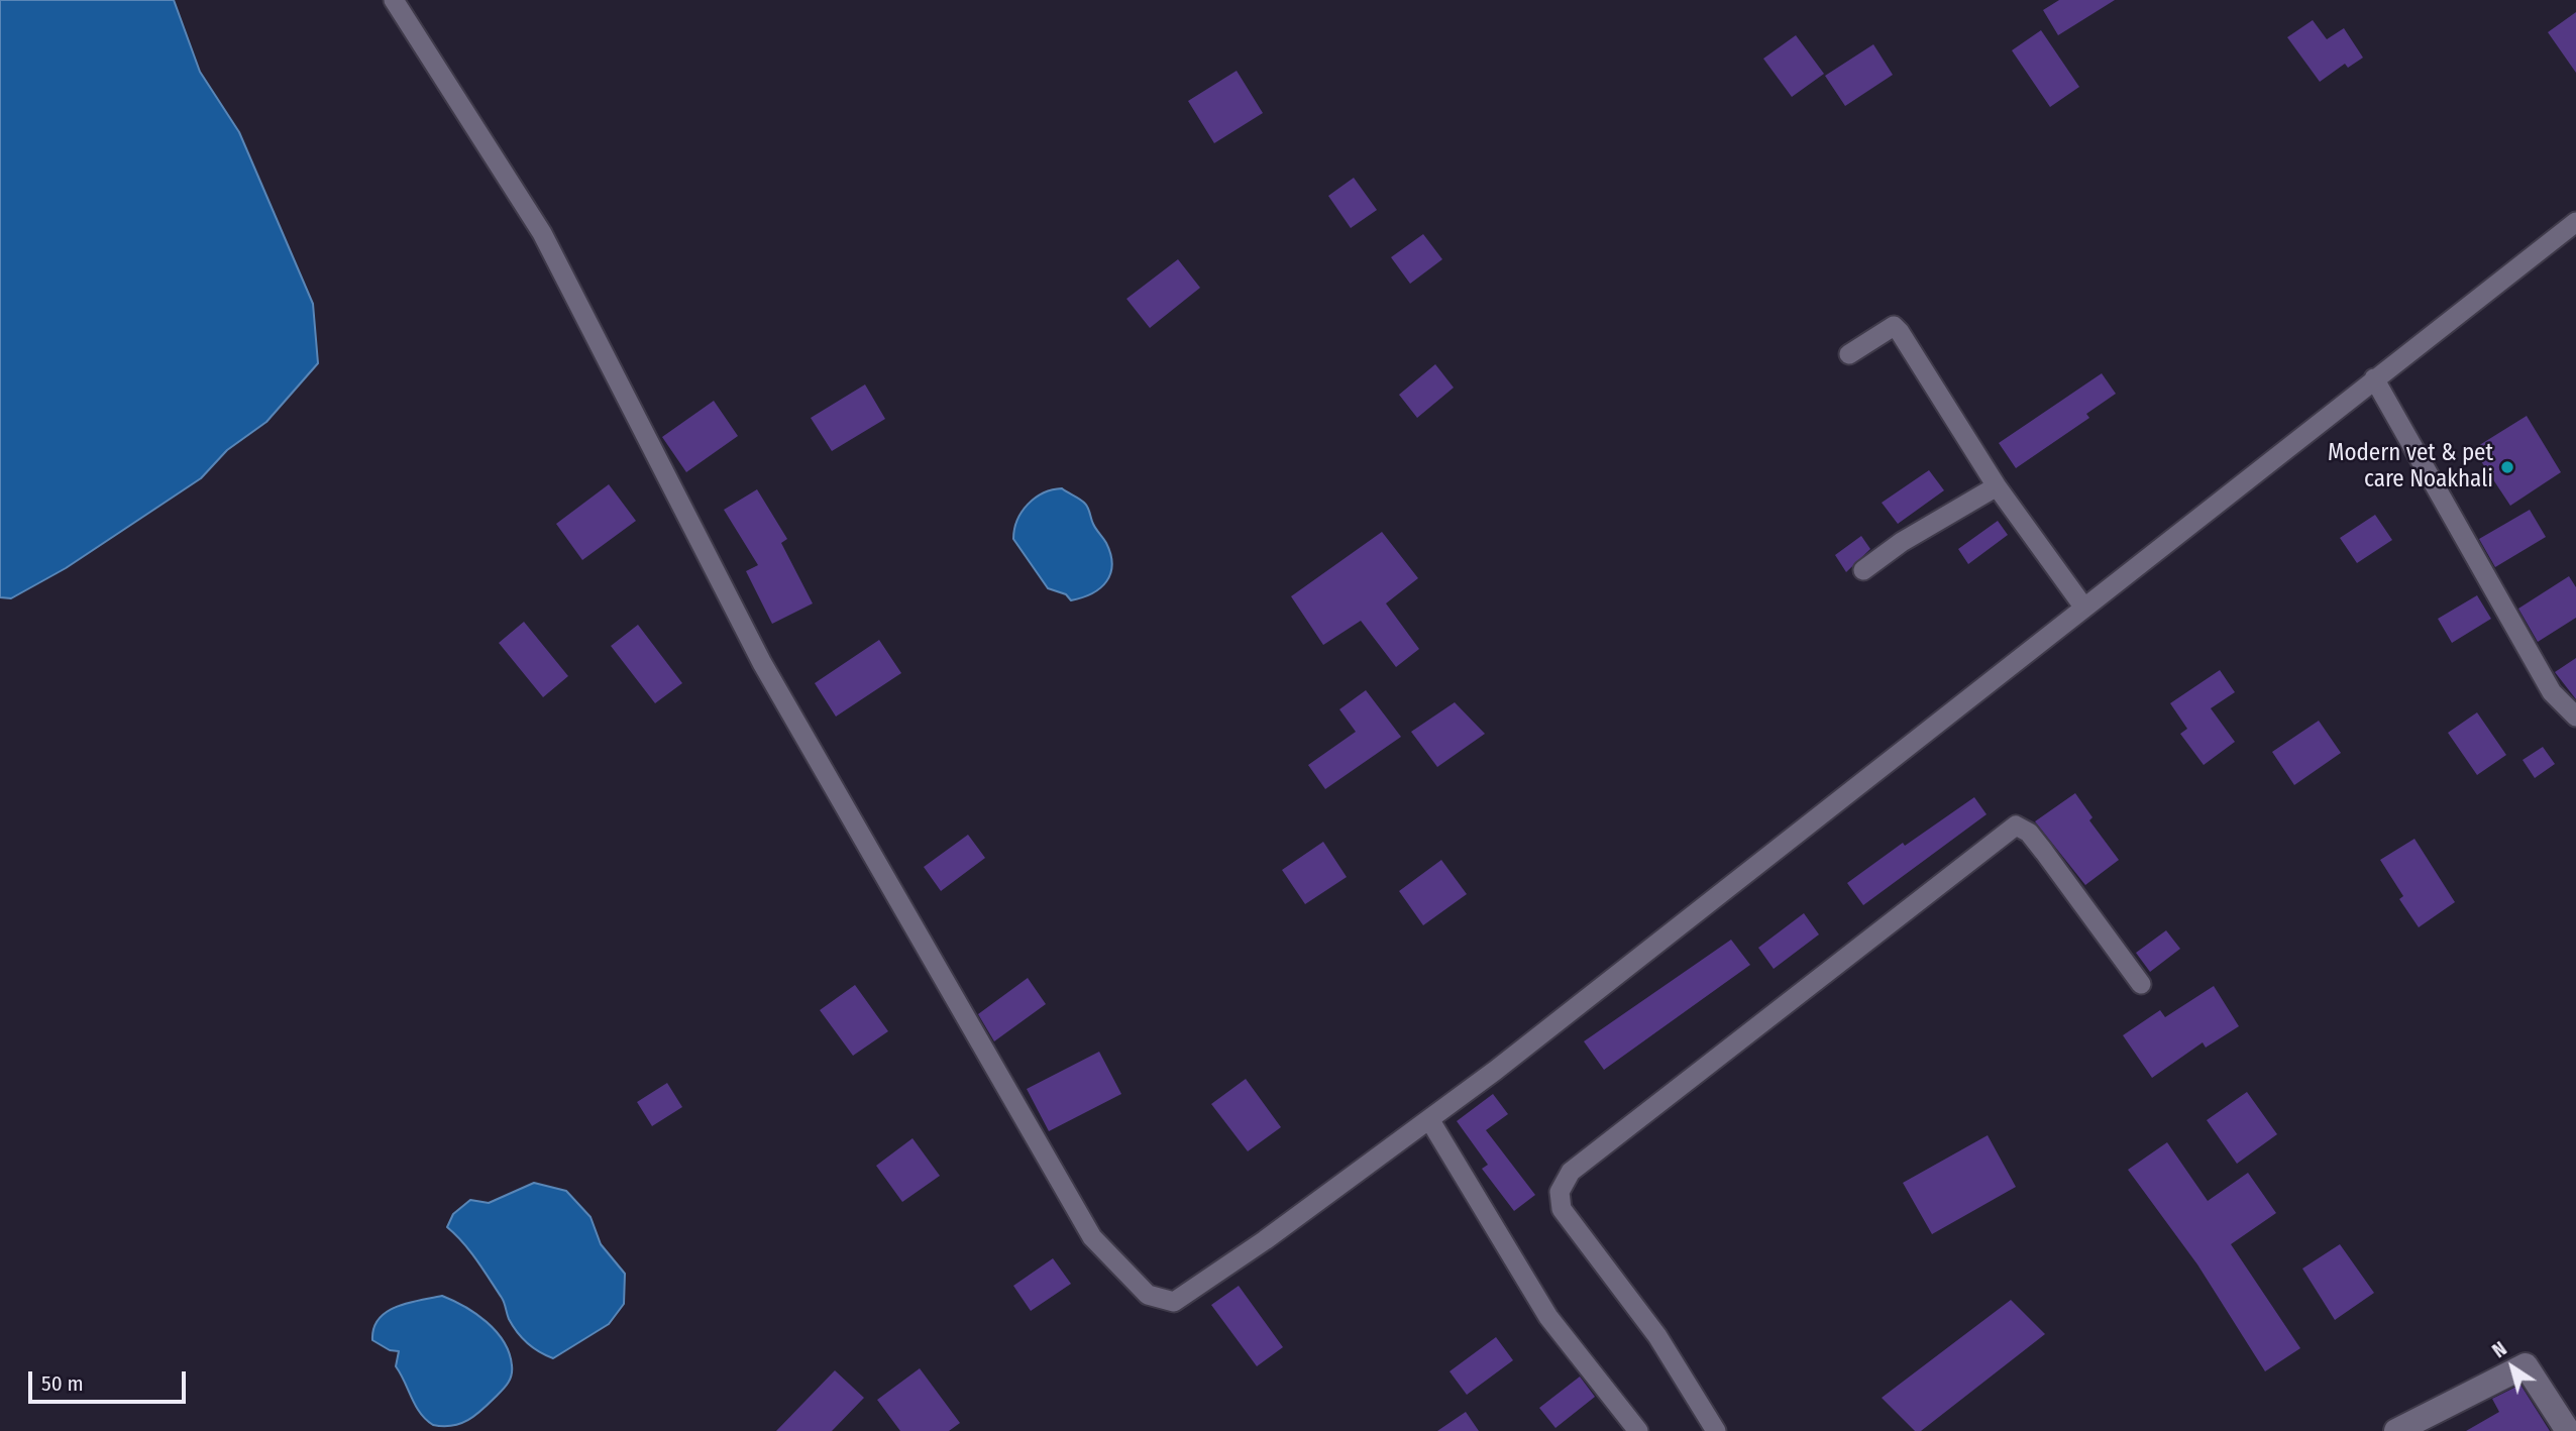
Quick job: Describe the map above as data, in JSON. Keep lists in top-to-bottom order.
{
  "places": ["Modern vet & pet care Noakhali"],
  "scale_bar": "50 m",
  "north": "top left"
}
